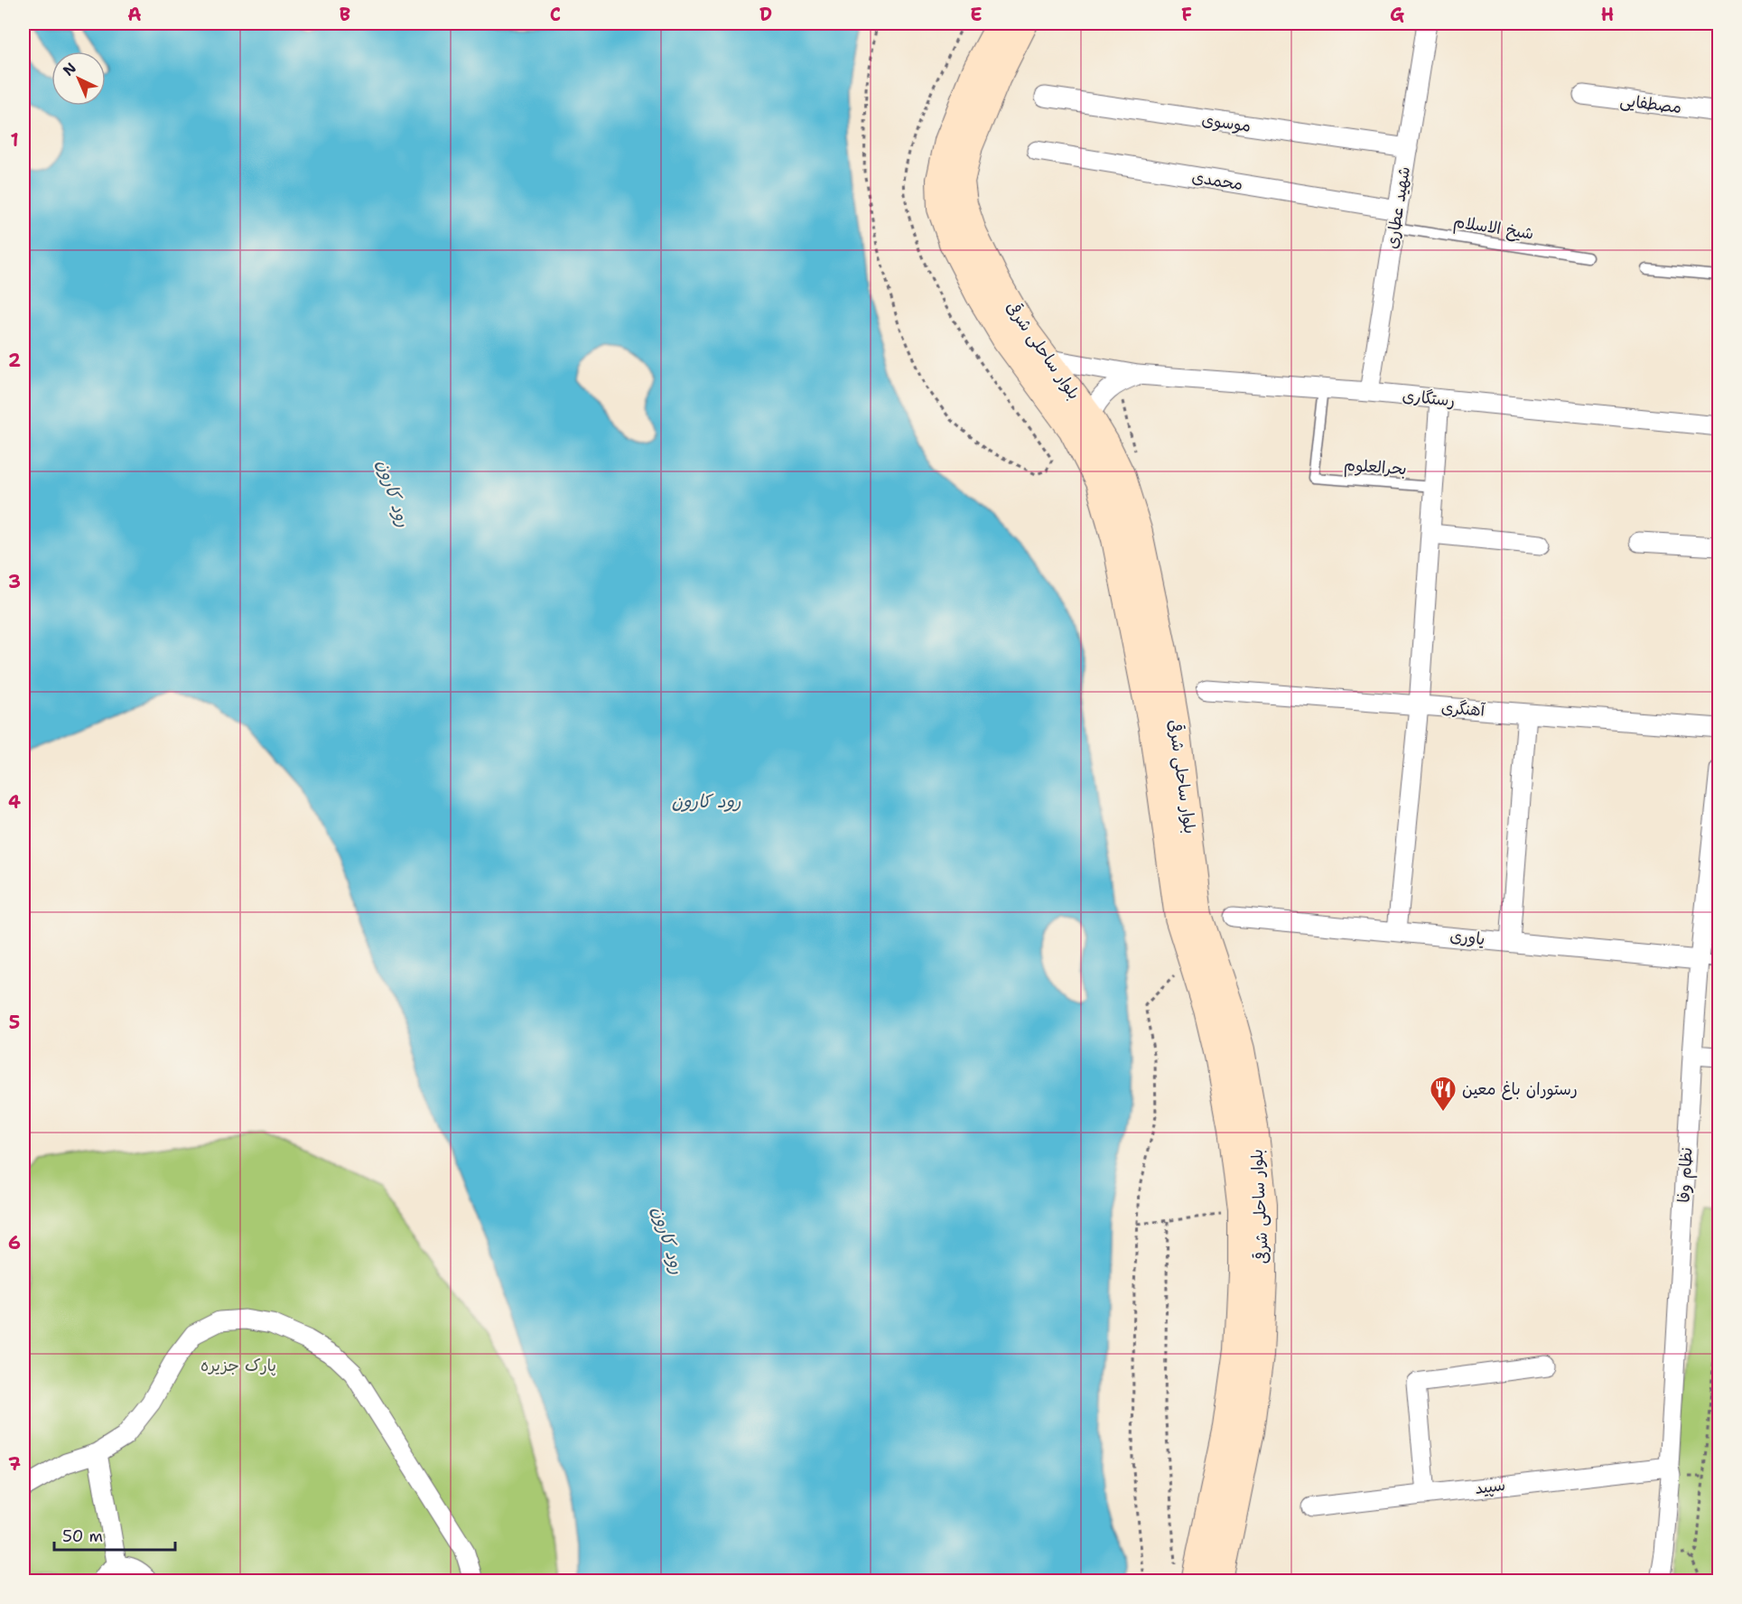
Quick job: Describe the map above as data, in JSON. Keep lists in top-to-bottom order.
{
  "streets": {
    "main road": ["بلوار ساحلی شرقی"],
    "street": [
      "مصطفایی",
      "موسوی",
      "محمدی",
      "شهید عطاری",
      "رستگاری",
      "آهنگری",
      "یاوری",
      "نظام وفا",
      "سپید"
    ],
    "lane": ["شیخ الاسلام", "بحرالعلوم"]
  },
  "crossings": [
    ["موسوی", "شهید عطاری"],
    ["محمدی", "شهید عطاری"],
    ["محمدی", "شیخ الاسلام"],
    ["شهید عطاری", "شیخ الاسلام"],
    ["شهید عطاری", "رستگاری"],
    ["بلوار ساحلی شرقی", "رستگاری"],
    ["رستگاری", "بحرالعلوم"],
    ["یاوری", "نظام وفا"],
    ["نظام وفا", "سپید"]
  ],
  "water": ["رود کارون"],
  "parks": ["پارک جزیره"],
  "places": {
    "restaurant": ["رستوران باغ معین"]
  },
  "scale_bar": "50 m",
  "north": "top left",
  "grid": {
    "columns": [
      "A",
      "B",
      "C",
      "D",
      "E",
      "F",
      "G",
      "H"
    ],
    "rows": [
      "1",
      "2",
      "3",
      "4",
      "5",
      "6",
      "7"
    ]
  }
}
